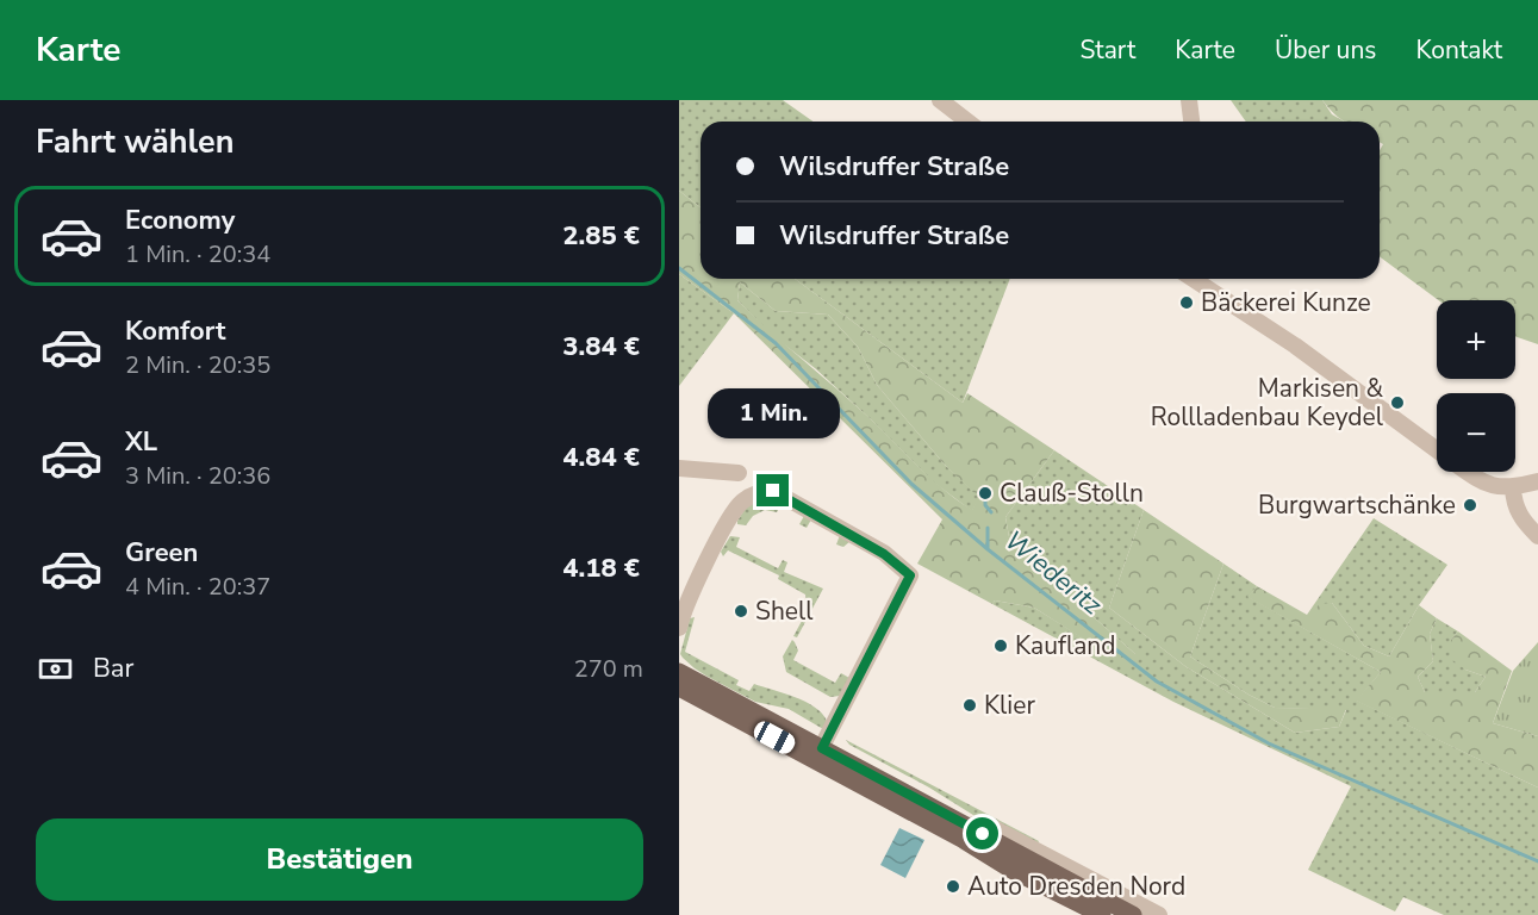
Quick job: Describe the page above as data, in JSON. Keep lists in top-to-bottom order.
{
  "water": ["Wiederitz"],
  "places": [
    "Bäckerei Kunze",
    "Markisen & Rollladenbau Keydel",
    "Clauß-Stolln",
    "Burgwartschänke",
    "Shell",
    "Kaufland",
    "Klier",
    "Auto Dresden Nord"
  ],
  "page": {
    "header": "Karte",
    "nav": [
      "Start",
      "Karte",
      "Über uns",
      "Kontakt"
    ],
    "heading": "Fahrt wählen",
    "banner": ["Wilsdruffer Straße", "Wilsdruffer Straße"],
    "list": [
      {
        "name": "Economy",
        "note": "1 Min. · 20:34",
        "value": "2.85 €"
      },
      {
        "name": "Komfort",
        "note": "2 Min. · 20:35",
        "value": "3.84 €"
      },
      {
        "name": "XL",
        "note": "3 Min. · 20:36",
        "value": "4.84 €"
      },
      {
        "name": "Green",
        "note": "4 Min. · 20:37",
        "value": "4.18 €"
      }
    ],
    "map_buttons": ["+", "−"],
    "bubble": "1 Min.",
    "pay": ["Bar", "270 m"],
    "buttons": "Bestätigen"
  }
}
